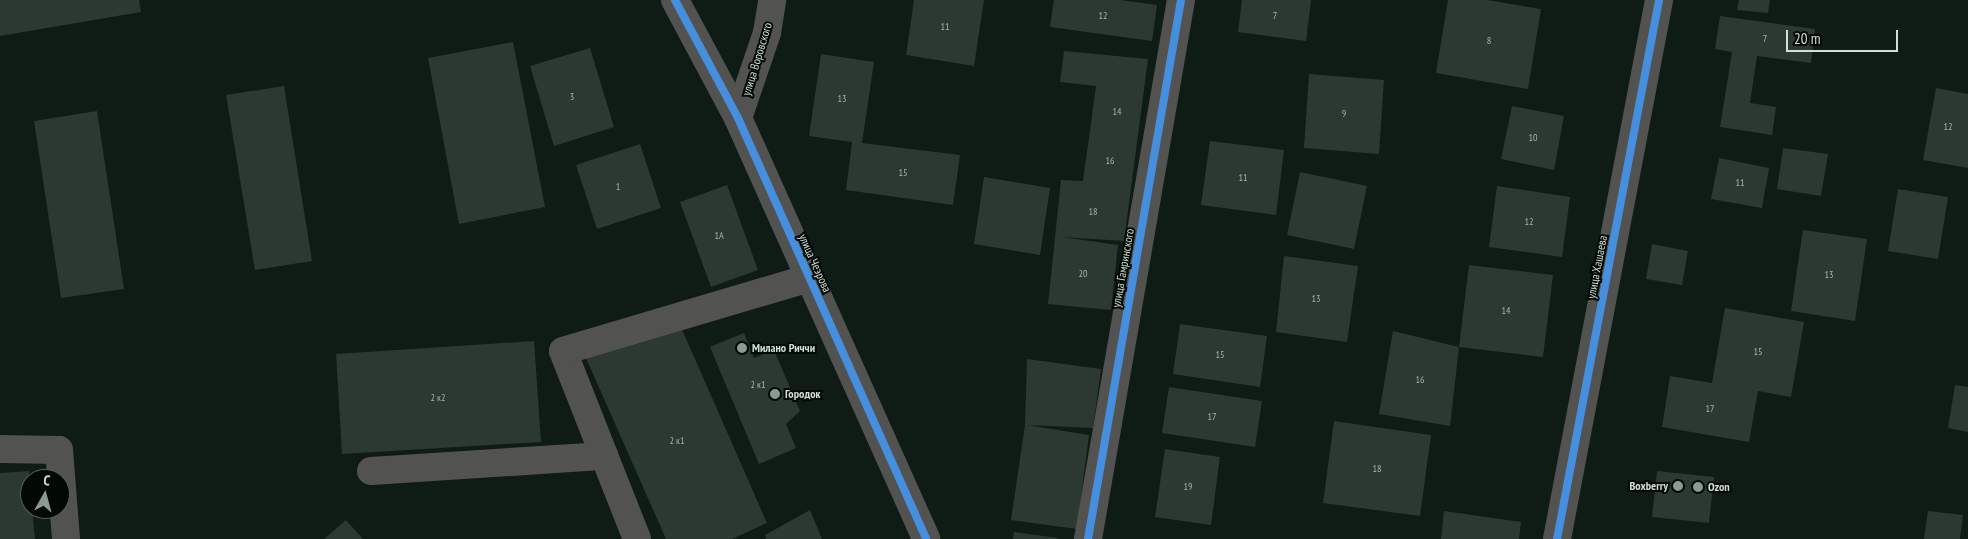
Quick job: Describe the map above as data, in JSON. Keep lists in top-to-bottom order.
{
  "streets": {
    "street": [
      "улица Воровского",
      "улица Чеэрова",
      "улица Хашаева",
      "улица Гамринского"
    ]
  },
  "crossings": [
    ["улица Воровского", "улица Чеэрова"]
  ],
  "places": [
    "Милано Риччи",
    "Городок",
    "Boxberry",
    "Ozon"
  ],
  "house_numbers": [
    "12",
    "7",
    "11",
    "7",
    "8",
    "3",
    "13",
    "14",
    "9",
    "12",
    "10",
    "16",
    "15",
    "11",
    "11",
    "1",
    "18",
    "12",
    "1А",
    "20",
    "13",
    "13",
    "14",
    "15",
    "15",
    "16",
    "2 к1",
    "2 к2",
    "17",
    "17",
    "2 к1",
    "18",
    "19"
  ],
  "scale_bar": "20 m",
  "north": "top"
}
